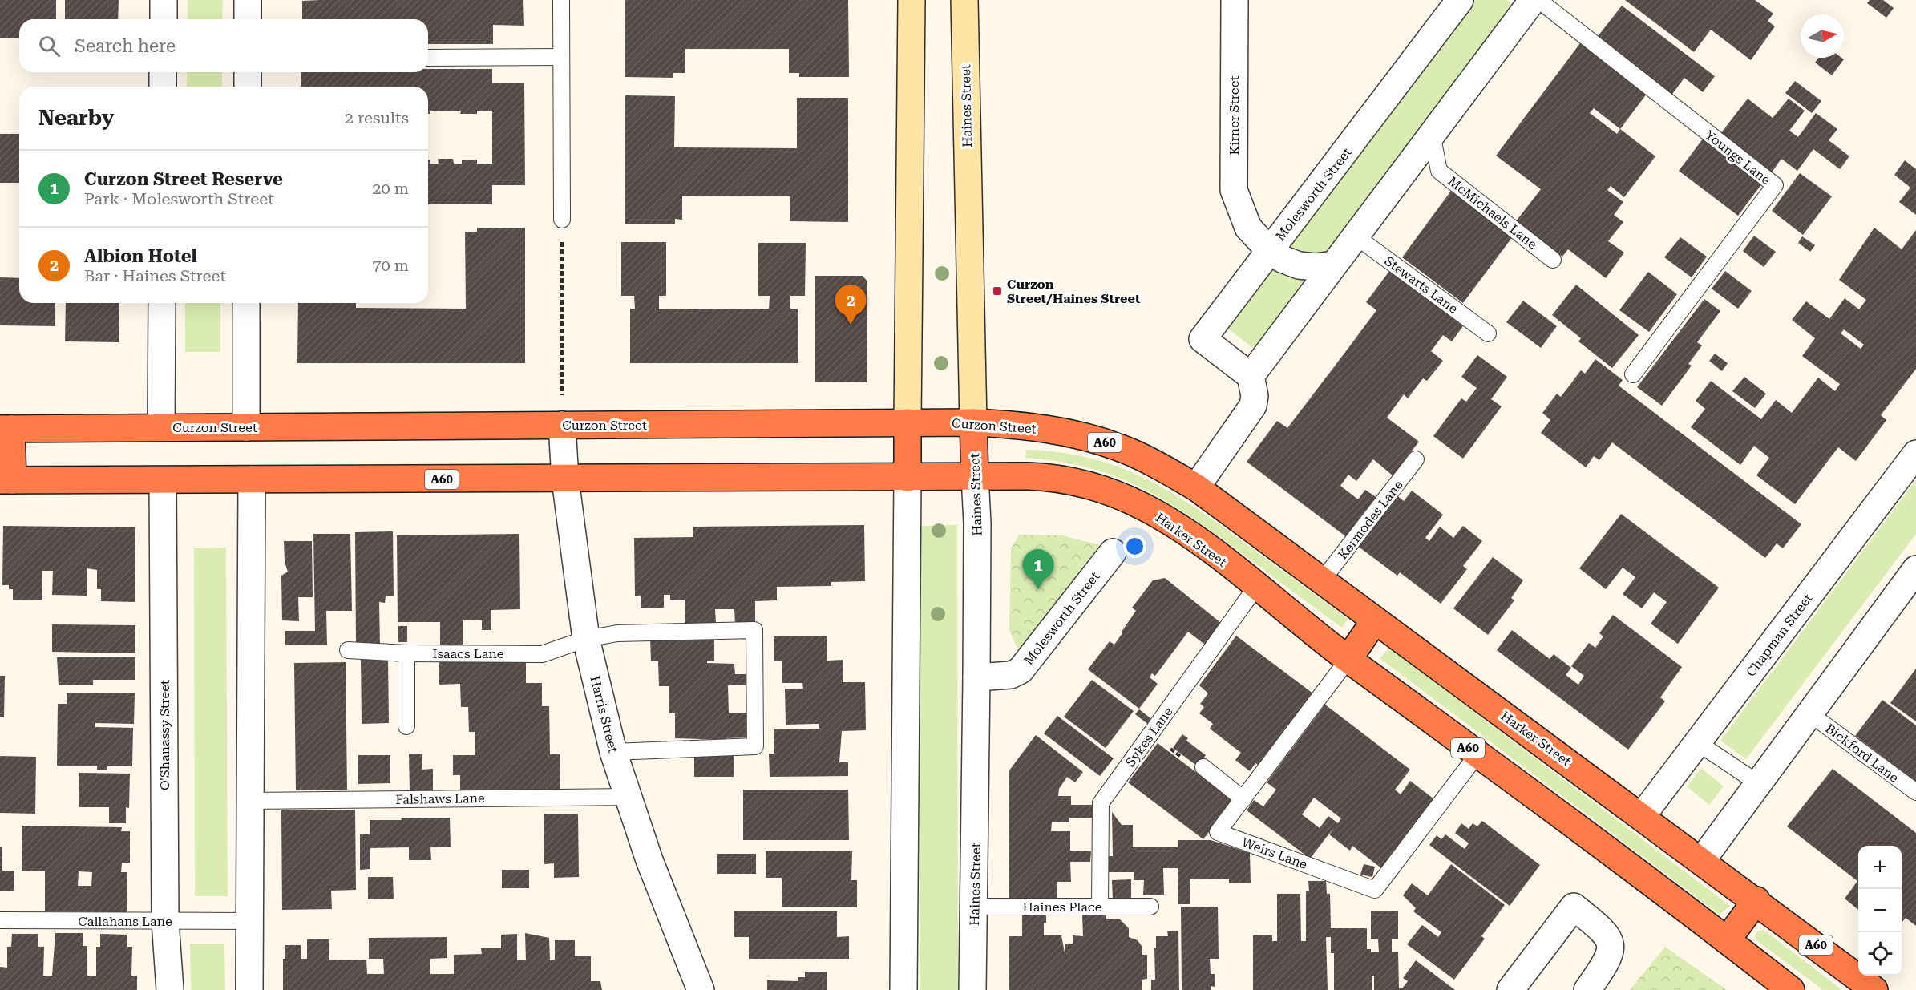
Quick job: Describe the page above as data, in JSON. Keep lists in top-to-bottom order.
{
  "streets": {
    "highway": [
      "Haines Street",
      "Curzon Street",
      "A60",
      "Harker Street"
    ],
    "street": [
      "Kirner Street",
      "Molesworth Street",
      "Chapman Street",
      "Harris Street",
      "O'Shanassy Street"
    ],
    "lane": [
      "Youngs Lane",
      "McMichaels Lane",
      "Stewarts Lane",
      "Kermodes Lane",
      "Isaacs Lane",
      "Sykes Lane",
      "Bickford Lane",
      "Falshaws Lane",
      "Weirs Lane",
      "Haines Place",
      "Callahans Lane"
    ]
  },
  "crossings": [
    ["Haines Street", "Molesworth Street"],
    ["Haines Street", "Curzon Street"],
    ["Haines Street", "A60"],
    ["Haines Street", "Harker Street"],
    ["Haines Street", "Haines Place"],
    ["Kirner Street", "Molesworth Street"],
    ["Curzon Street", "Harker Street"],
    ["Curzon Street", "Harris Street"],
    ["A60", "Harker Street"],
    ["A60", "Harris Street"],
    ["A60", "O'Shanassy Street"],
    ["Kermodes Lane", "Harker Street"],
    ["Harker Street", "Chapman Street"],
    ["Harker Street", "Sykes Lane"],
    ["Harker Street", "Weirs Lane"],
    ["Isaacs Lane", "Harris Street"],
    ["Harris Street", "Falshaws Lane"],
    ["O'Shanassy Street", "Callahans Lane"],
    ["Sykes Lane", "Haines Place"]
  ],
  "places": {
    "transit": ["Curzon Street/Haines Street"]
  },
  "north": "right",
  "page": {
    "search": "Search here",
    "heading": ["Nearby", "2 results"],
    "list": [
      {
        "mark": "1",
        "name": "Curzon Street Reserve",
        "note": "Park · Molesworth Street",
        "value": "20 m"
      },
      {
        "mark": "2",
        "name": "Albion Hotel",
        "note": "Bar · Haines Street",
        "value": "70 m"
      }
    ],
    "pins": ["2", "1"],
    "map_buttons": ["+", "−"]
  }
}
